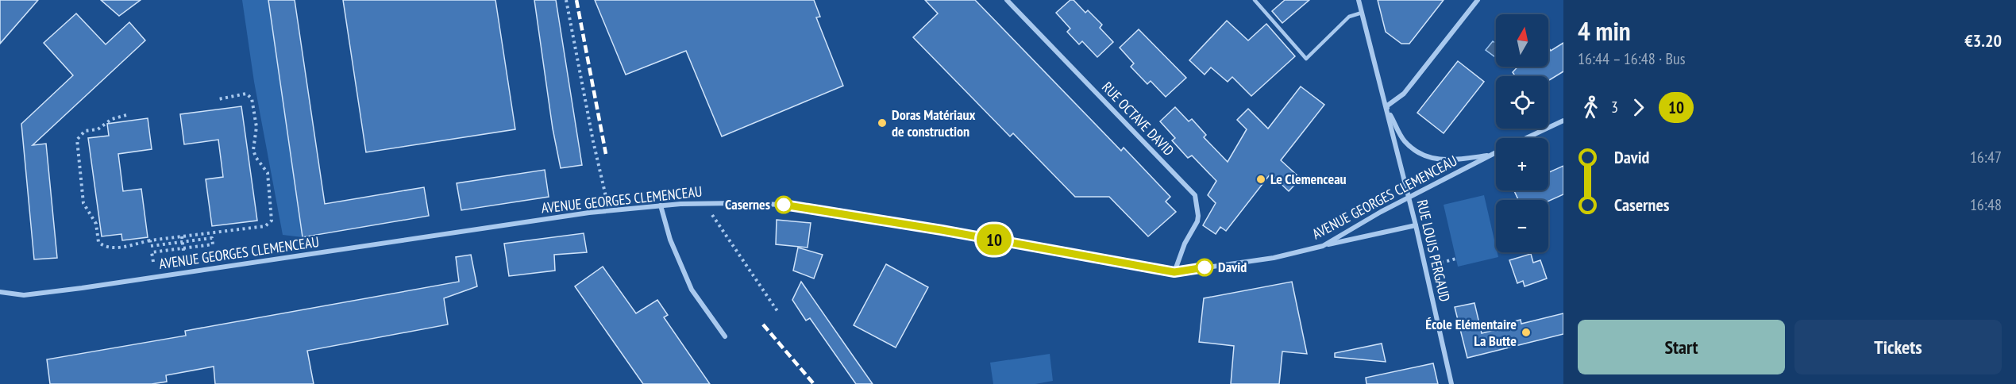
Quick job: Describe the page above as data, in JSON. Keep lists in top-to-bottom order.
{
  "streets": {
    "street": ["RUE OCTAVE DAVID", "AVENUE GEORGES CLEMENCEAU", "RUE LOUIS PERGAUD"]
  },
  "crossings": [
    ["RUE OCTAVE DAVID", "AVENUE GEORGES CLEMENCEAU"],
    ["AVENUE GEORGES CLEMENCEAU", "RUE LOUIS PERGAUD"]
  ],
  "places": [
    "Doras Matériaux de construction",
    "Le Clemenceau",
    "Casernes",
    "David",
    "École Elémentaire La Butte"
  ],
  "lines": ["bus line 10"],
  "north": "top",
  "page": {
    "on_map": "10",
    "heading": ["4 min", "16:44 – 16:48 · Bus", "€3.20"],
    "map_buttons": ["+", "−"],
    "legs": ["3", "10"],
    "list": [
      {
        "name": "David",
        "value": "16:47"
      },
      {
        "name": "Casernes",
        "value": "16:48"
      }
    ],
    "buttons": ["Start", "Tickets"]
  }
}
